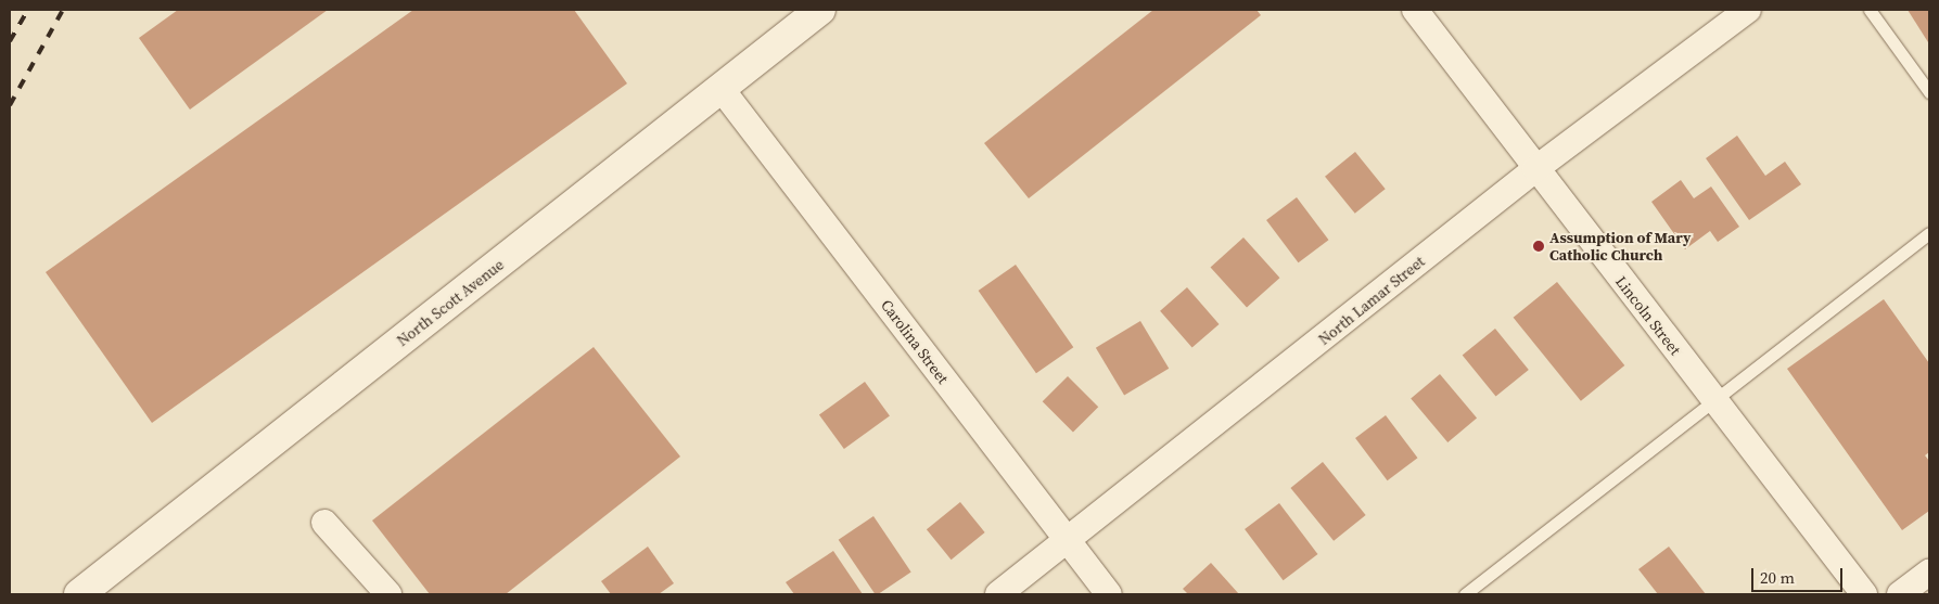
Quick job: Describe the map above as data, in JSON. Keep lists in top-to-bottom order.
{
  "streets": {
    "main road": ["North Scott Avenue"],
    "street": ["North Lamar Street", "Lincoln Street", "Carolina Street"]
  },
  "crossings": [
    ["North Lamar Street", "Lincoln Street"],
    ["North Lamar Street", "Carolina Street"],
    ["North Scott Avenue", "Carolina Street"]
  ],
  "places": ["Assumption of Mary Catholic Church"],
  "scale_bar": "20 m"
}
